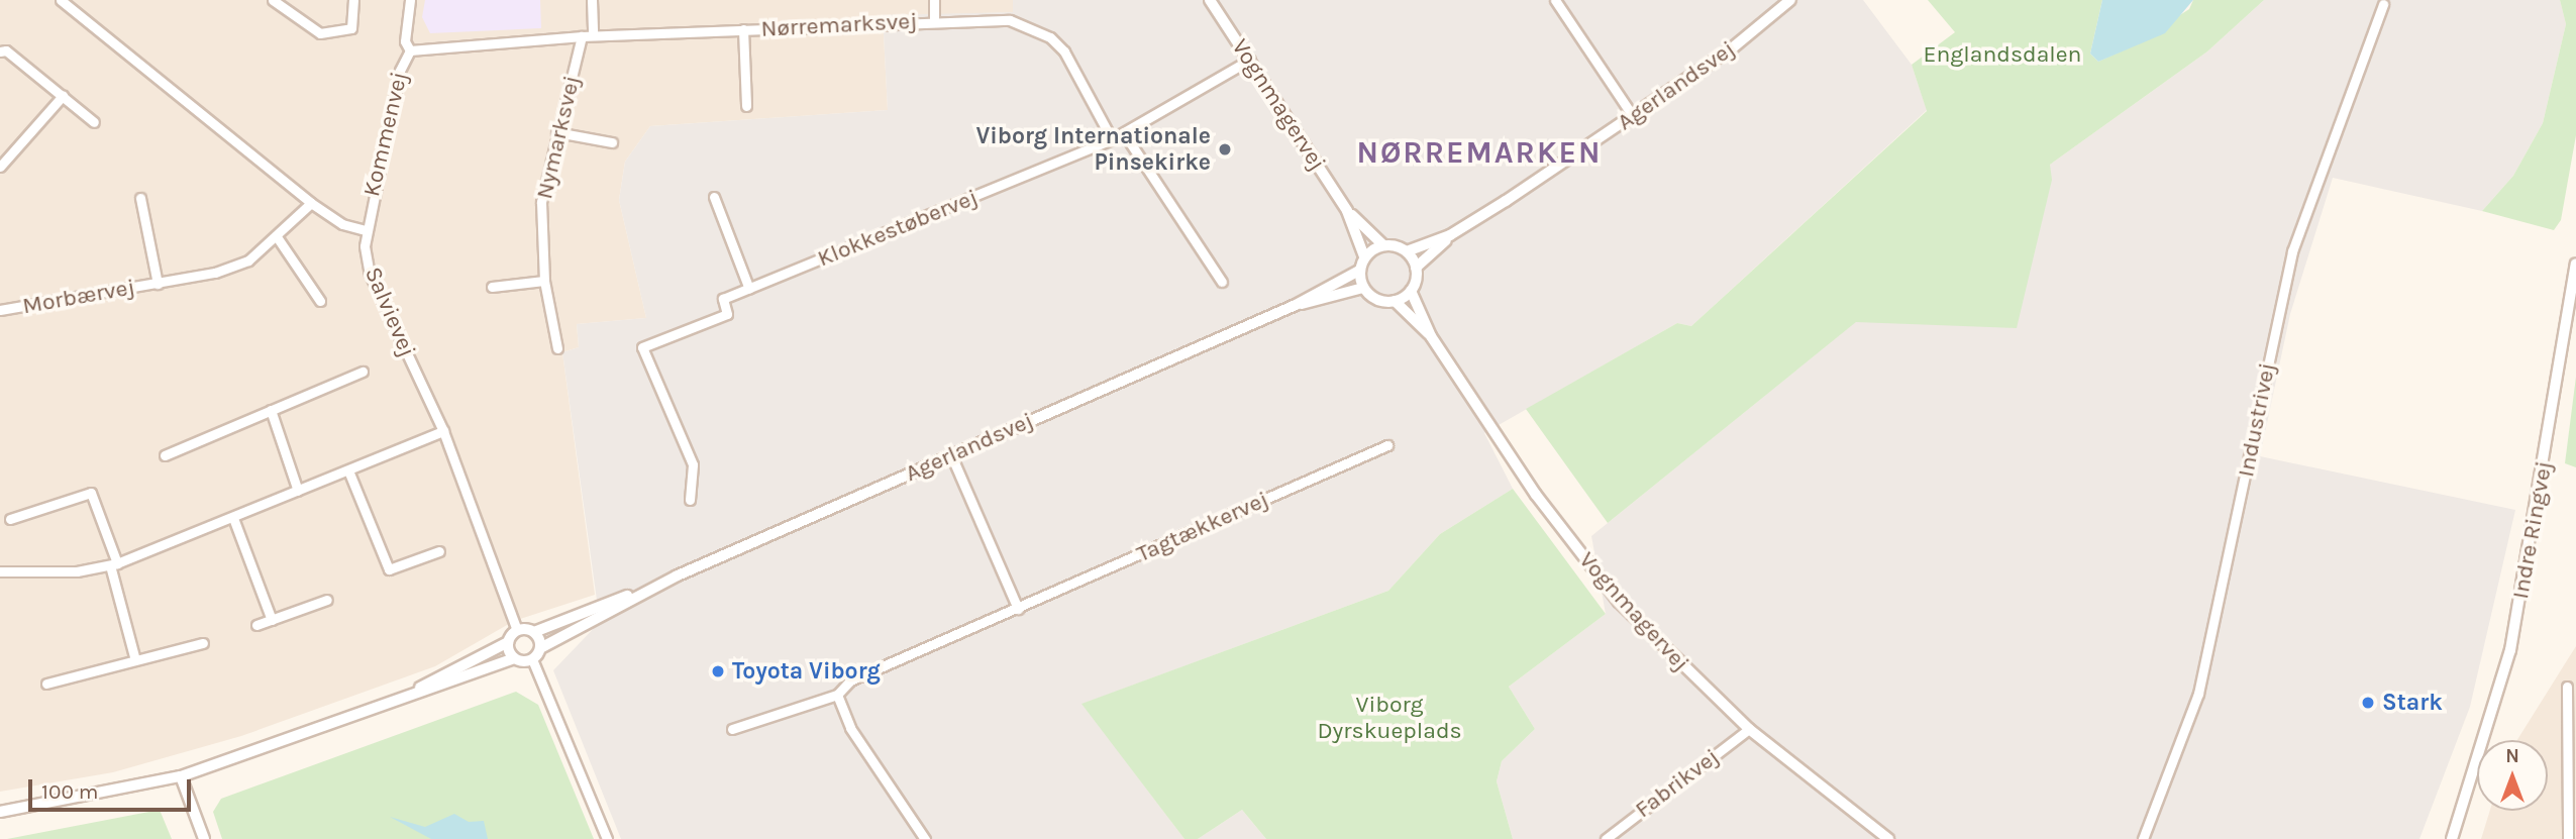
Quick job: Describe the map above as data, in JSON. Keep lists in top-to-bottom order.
{
  "streets": {
    "street": [
      "Nørremarksvej",
      "Agerlandsvej",
      "Vognmagervej",
      "Kommenvej",
      "Nymarksvej",
      "Klokkestøbervej",
      "Morbærvej",
      "Salvievej",
      "Industrivej",
      "Tagtækkervej",
      "Indre Ringvej",
      "Fabrikvej"
    ]
  },
  "crossings": [
    ["Nørremarksvej", "Kommenvej"],
    ["Nørremarksvej", "Nymarksvej"],
    ["Nørremarksvej", "Klokkestøbervej"],
    ["Agerlandsvej", "Vognmagervej"],
    ["Agerlandsvej", "Salvievej"],
    ["Vognmagervej", "Klokkestøbervej"],
    ["Vognmagervej", "Fabrikvej"],
    ["Kommenvej", "Salvievej"]
  ],
  "districts": ["NØRREMARKEN"],
  "parks": ["Englandsdalen", "Viborg Dyrskueplads"],
  "places": ["Viborg Internationale Pinsekirke", "Toyota Viborg", "Stark"],
  "scale_bar": "100 m",
  "north": "top"
}
